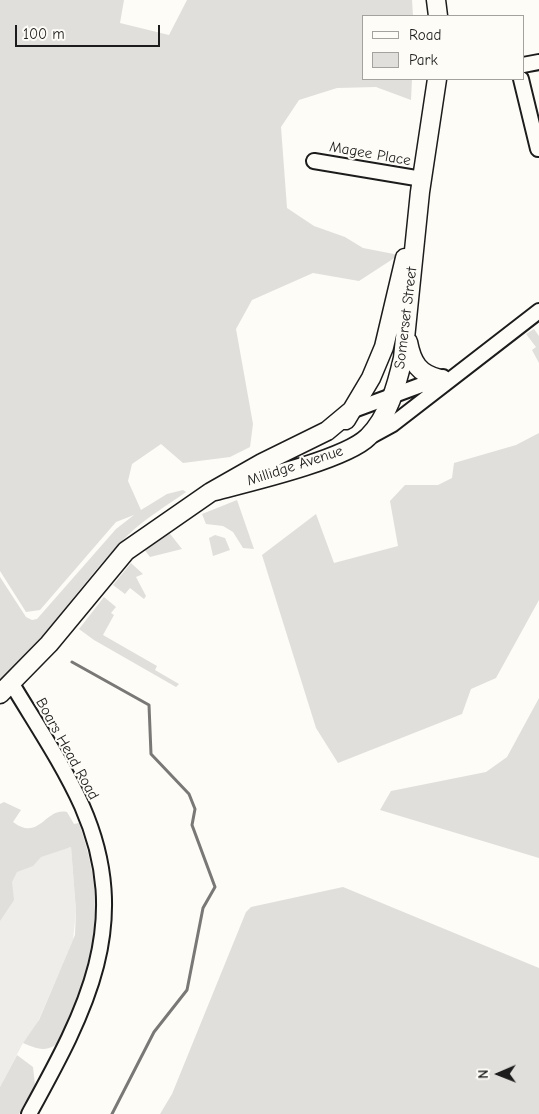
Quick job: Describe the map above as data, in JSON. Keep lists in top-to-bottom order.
{
  "streets": {
    "main road": ["Somerset Street", "Millidge Avenue"],
    "street": ["Magee Place", "Boars Head Road"]
  },
  "crossings": [
    ["Magee Place", "Somerset Street"],
    ["Somerset Street", "Millidge Avenue"],
    ["Millidge Avenue", "Boars Head Road"]
  ],
  "legend": ["Road", "Park"],
  "scale_bar": "100 m",
  "north": "left"
}
